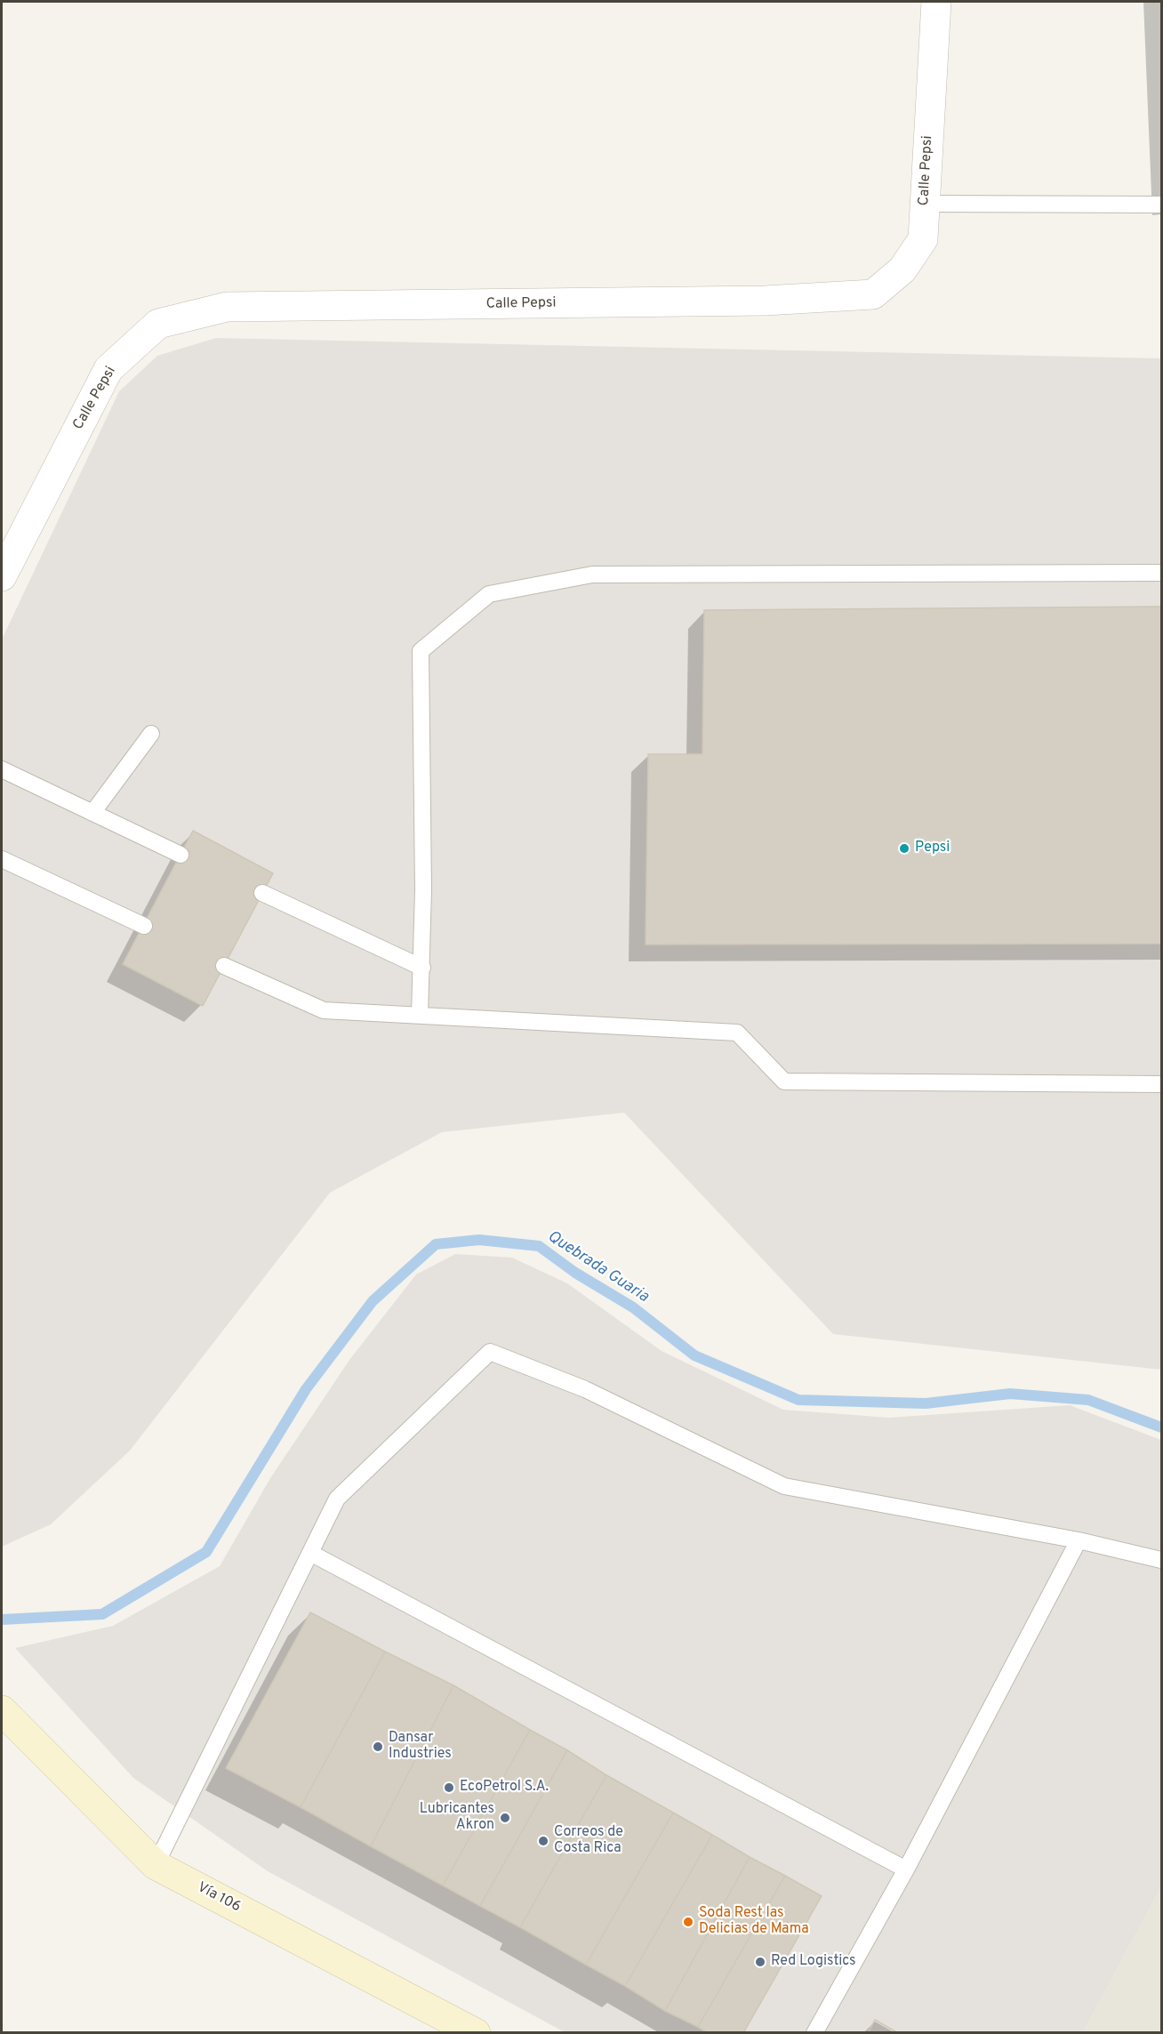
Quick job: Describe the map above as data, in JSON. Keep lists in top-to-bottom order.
{
  "streets": {
    "main road": ["Vía 106"],
    "street": ["Calle Pepsi"]
  },
  "water": ["Quebrada Guaria"],
  "places": [
    "Pepsi",
    "Dansar Industries",
    "EcoPetrol S.A.",
    "Lubricantes Akron",
    "Correos de Costa Rica",
    "Soda Rest las Delicias de Mama",
    "Red Logistics"
  ]
}
